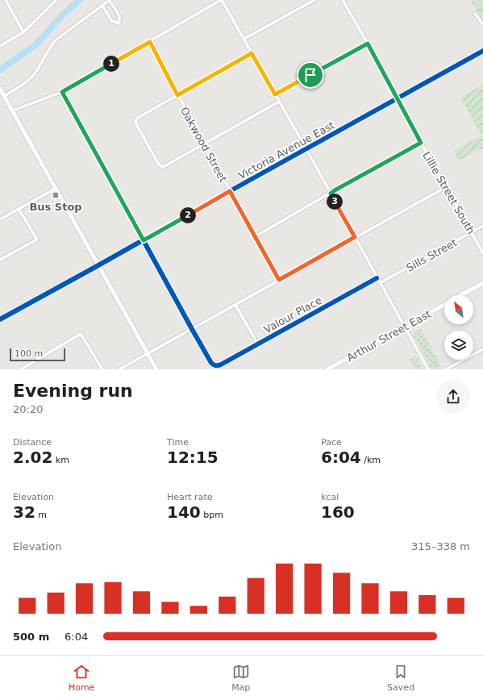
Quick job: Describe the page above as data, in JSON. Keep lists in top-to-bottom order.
{
  "streets": {
    "street": [
      "Oakwood Street",
      "Victoria Avenue East",
      "Lillie Street South",
      "Sills Street",
      "Valour Place",
      "Arthur Street East"
    ]
  },
  "crossings": [
    ["Oakwood Street", "Victoria Avenue East"],
    ["Victoria Avenue East", "Lillie Street South"],
    ["Lillie Street South", "Sills Street"]
  ],
  "places": {
    "transit": ["Bus Stop"]
  },
  "scale_bar": "100 m",
  "north": "top left",
  "page": {
    "pins": ["1", "3", "2"],
    "scale": "100 m",
    "heading": ["Evening run", "20:20"],
    "stats": [
      ["Distance", "2.02 km"],
      ["Time", "12:15"],
      ["Pace", "6:04 /km"],
      ["Elevation", "32 m"],
      ["Heart rate", "140 bpm"],
      ["kcal", "160"]
    ],
    "chart": ["Elevation", "315–338 m"],
    "list": [
      {
        "name": "500 m",
        "note": "6:04"
      }
    ],
    "tabs": ["Home", "Map", "Saved"]
  }
}
